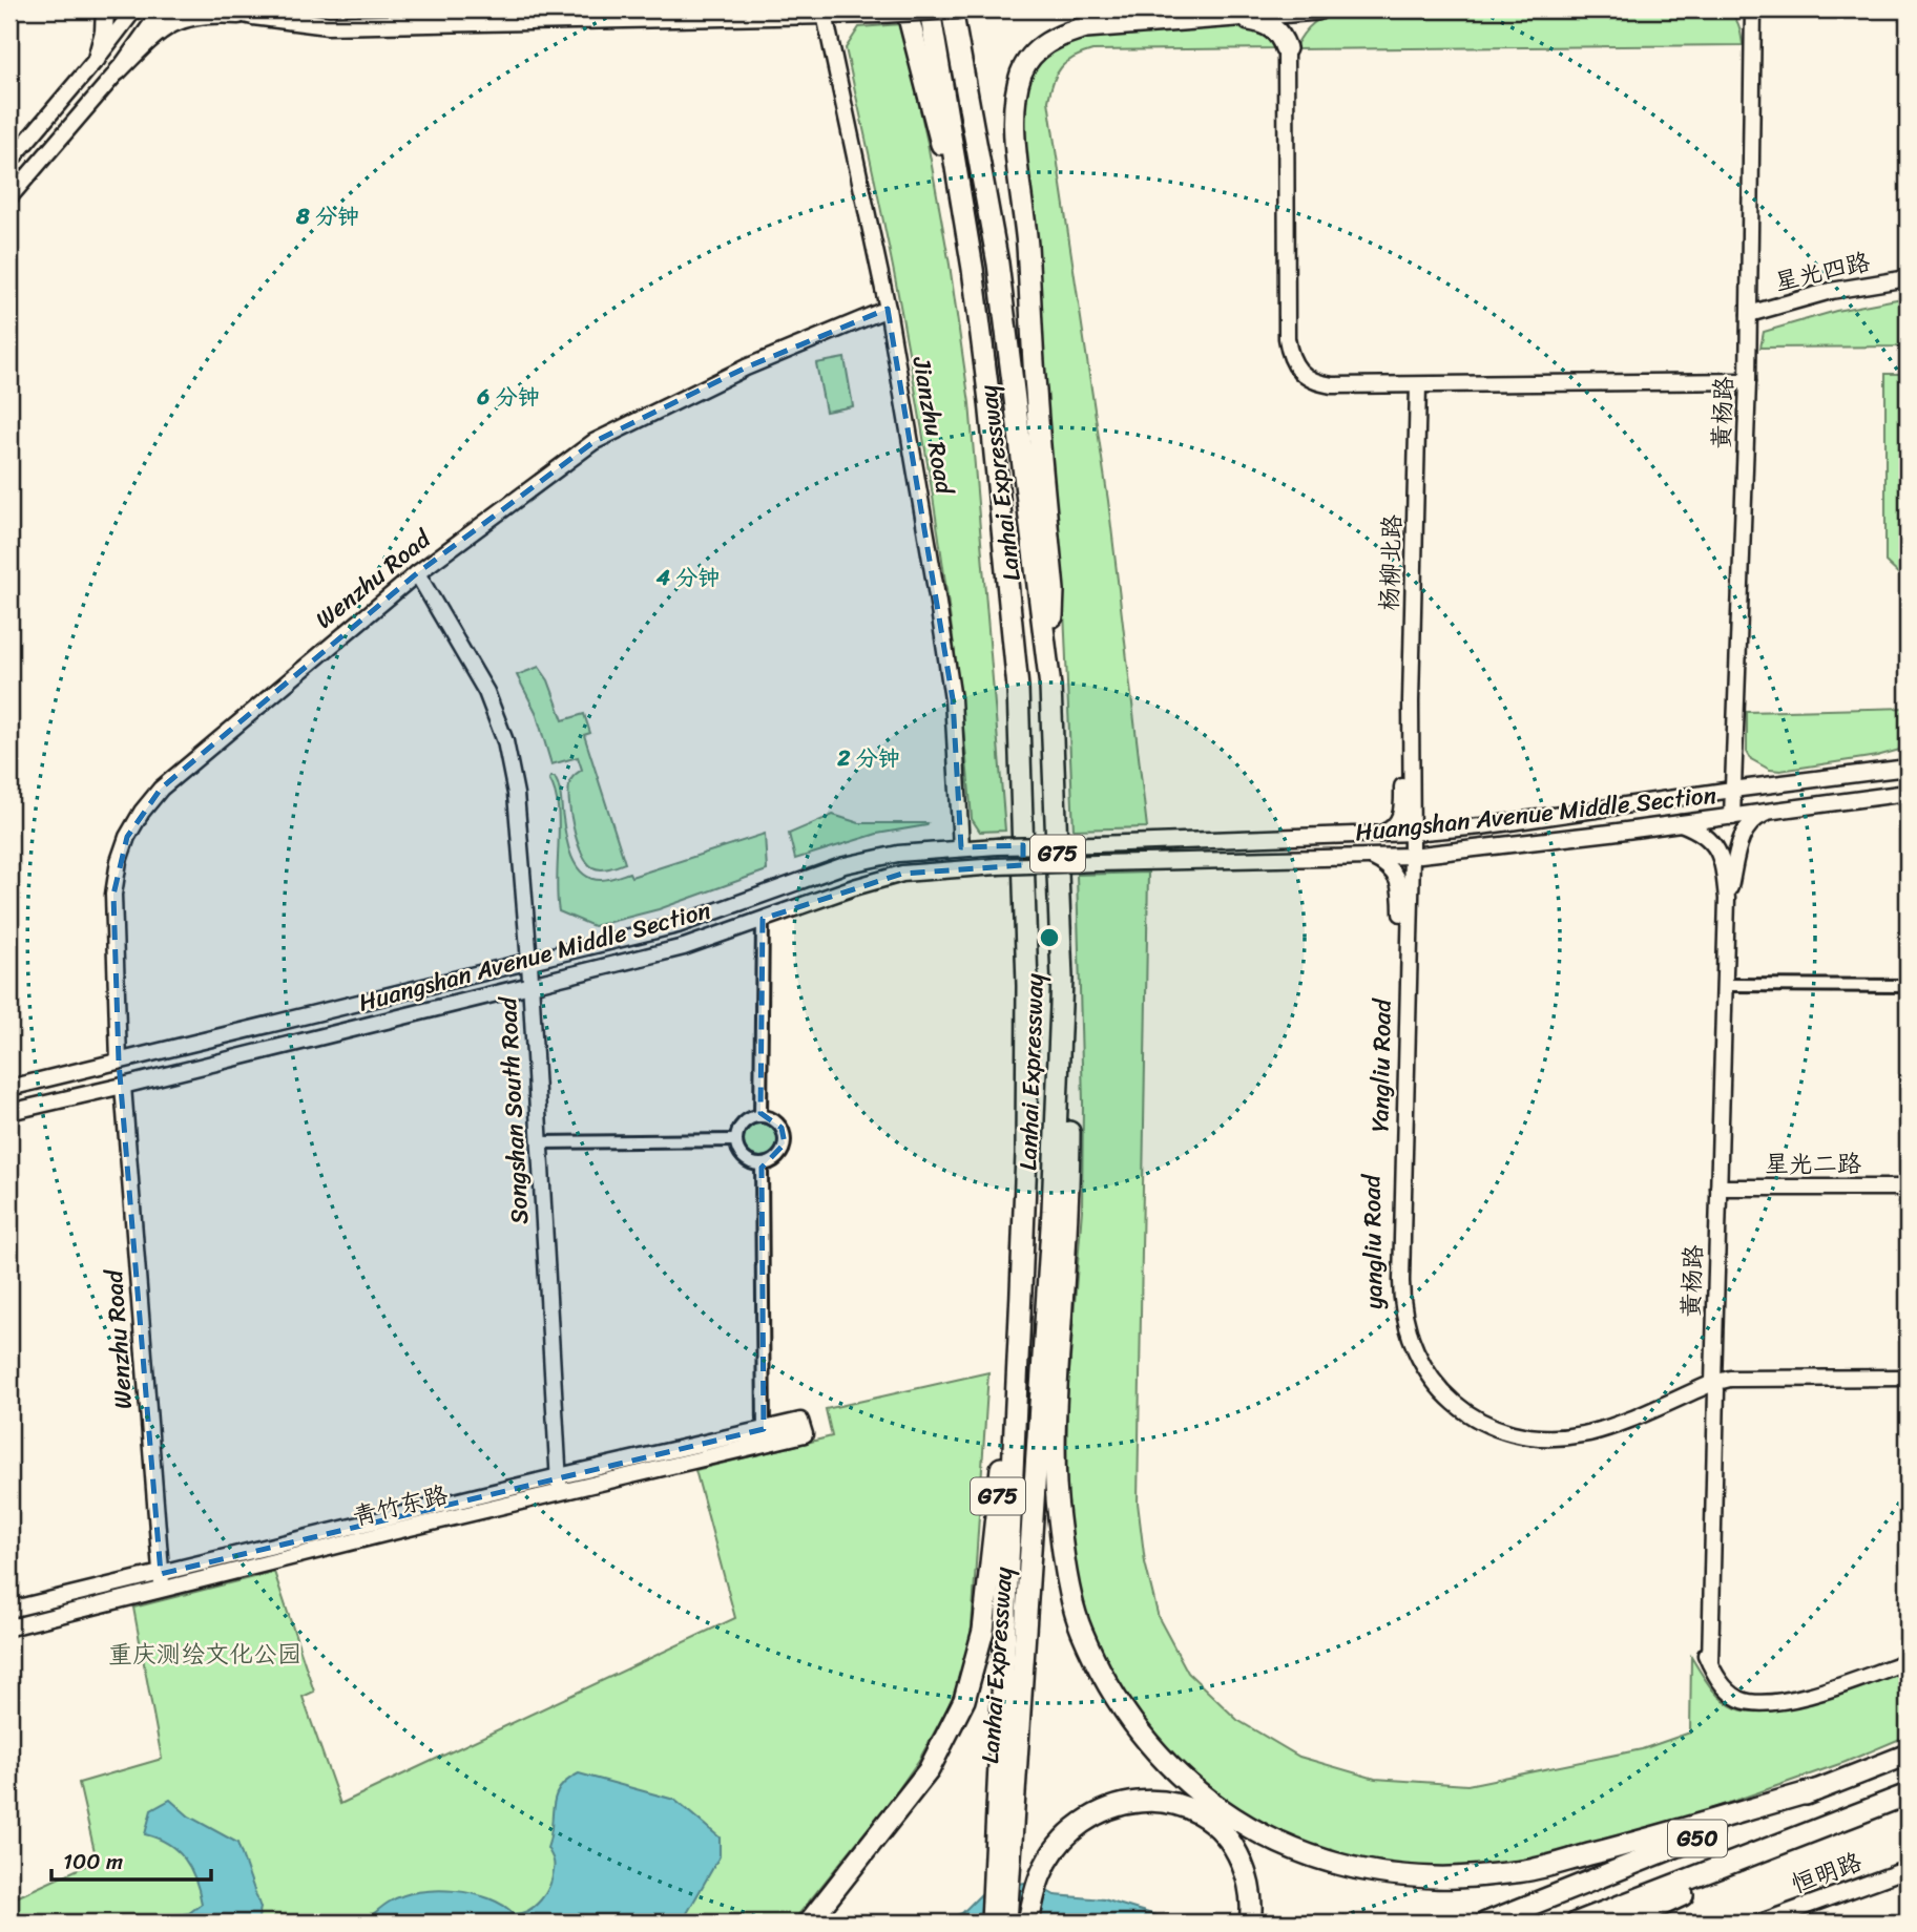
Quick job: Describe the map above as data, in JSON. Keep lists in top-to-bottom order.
{
  "streets": {
    "highway": ["Lanhai Expressway", "G75", "G50"],
    "street": [
      "星光四路",
      "黄杨路",
      "Jianzhu Road",
      "杨柳北路",
      "Wenzhu Road",
      "Huangshan Avenue Middle Section",
      "Yangliu Road",
      "Songshan South Road",
      "星光二路",
      "yangliu Road",
      "青竹东路",
      "恒明路"
    ]
  },
  "crossings": [
    ["星光四路", "黄杨路"],
    ["黄杨路", "Huangshan Avenue Middle Section"],
    ["黄杨路", "Yangliu Road"],
    ["黄杨路", "星光二路"],
    ["黄杨路", "yangliu Road"],
    ["Jianzhu Road", "Wenzhu Road"],
    ["Jianzhu Road", "Huangshan Avenue Middle Section"],
    ["Lanhai Expressway", "G75"],
    ["杨柳北路", "Yangliu Road"],
    ["Wenzhu Road", "Huangshan Avenue Middle Section"],
    ["Wenzhu Road", "Songshan South Road"],
    ["Wenzhu Road", "青竹东路"],
    ["Huangshan Avenue Middle Section", "Yangliu Road"],
    ["Huangshan Avenue Middle Section", "Songshan South Road"],
    ["Huangshan Avenue Middle Section", "yangliu Road"],
    ["Yangliu Road", "yangliu Road"],
    ["Songshan South Road", "青竹东路"]
  ],
  "parks": ["重庆测绘文化公园"],
  "scale_bar": "100 m",
  "rings": [
    "8 分钟",
    "6 分钟",
    "4 分钟",
    "2 分钟"
  ]
}
